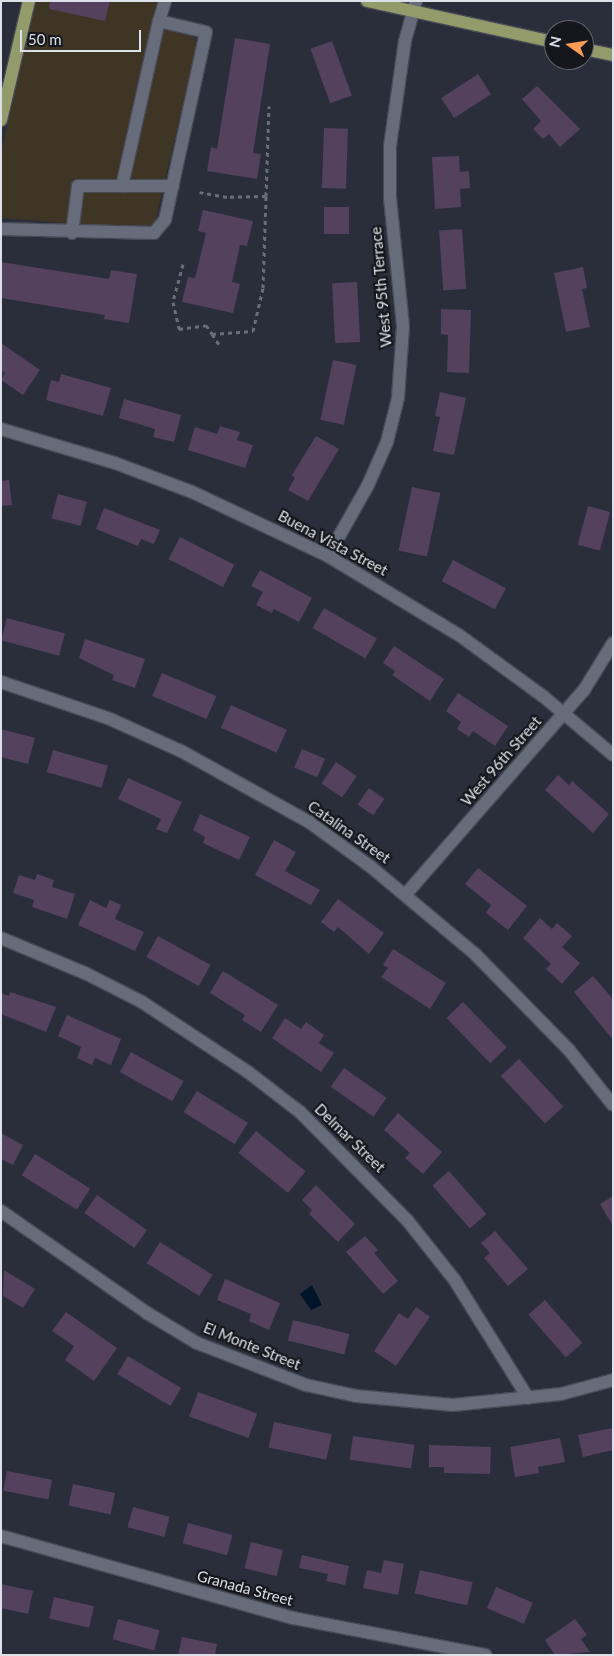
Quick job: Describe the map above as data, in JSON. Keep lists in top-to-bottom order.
{
  "streets": {
    "street": [
      "West 95th Terrace",
      "Buena Vista Street",
      "West 96th Street",
      "Catalina Street",
      "Delmar Street",
      "El Monte Street",
      "Granada Street"
    ]
  },
  "crossings": [
    ["West 95th Terrace", "Buena Vista Street"],
    ["Buena Vista Street", "West 96th Street"],
    ["West 96th Street", "Catalina Street"],
    ["Delmar Street", "El Monte Street"]
  ],
  "scale_bar": "50 m",
  "north": "left"
}
